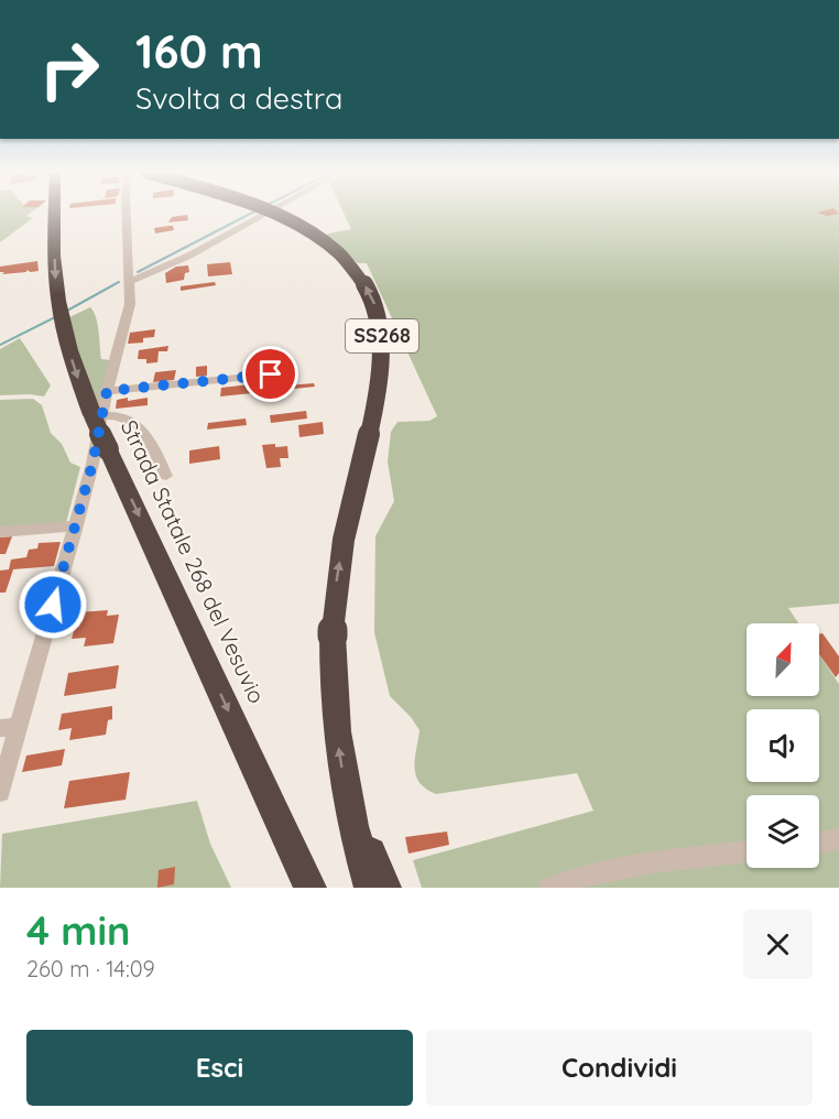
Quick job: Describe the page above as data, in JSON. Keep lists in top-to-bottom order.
{
  "streets": {
    "highway": ["SS268", "Strada Statale 268 del Vesuvio"]
  },
  "one_way": ["Strada Statale 268 del Vesuvio"],
  "north": "top right",
  "page": {
    "turn": ["160 m", "Svolta a destra"],
    "heading": ["4 min", "260 m · 14:09"],
    "buttons": ["Esci", "Condividi"]
  }
}
